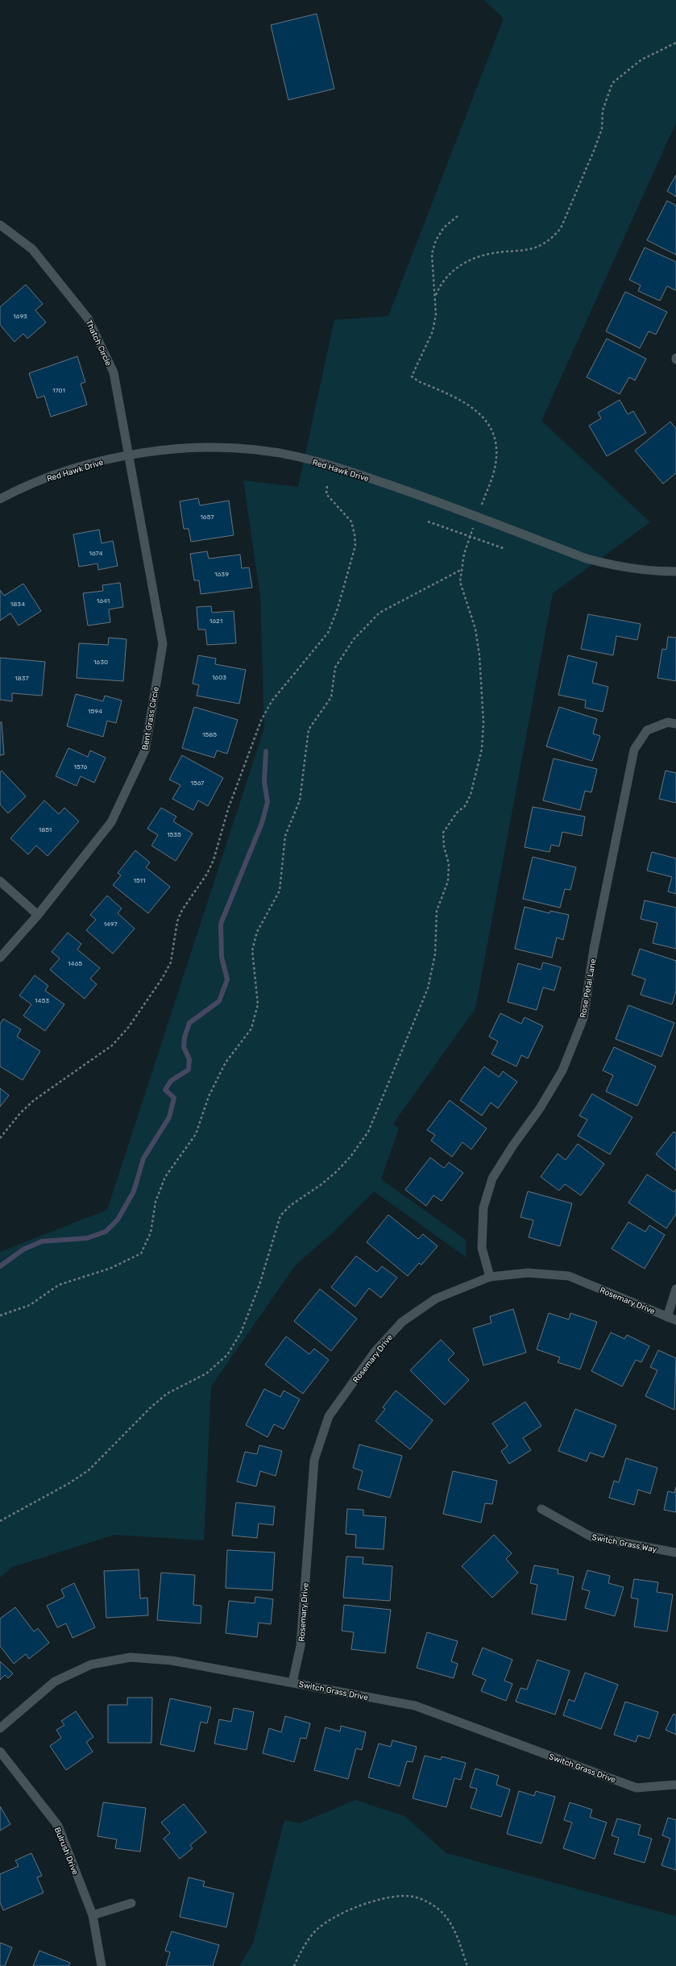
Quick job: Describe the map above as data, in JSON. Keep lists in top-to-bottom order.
{
  "streets": {
    "street": [
      "Thatch Circle",
      "Red Hawk Drive",
      "Bent Grass Circle",
      "Rose Petal Lane",
      "Rosemary Drive",
      "Switch Grass Way",
      "Switch Grass Drive",
      "Bulrush Drive"
    ]
  },
  "crossings": [
    ["Thatch Circle", "Red Hawk Drive"],
    ["Thatch Circle", "Bent Grass Circle"],
    ["Red Hawk Drive", "Bent Grass Circle"],
    ["Rose Petal Lane", "Rosemary Drive"],
    ["Rosemary Drive", "Switch Grass Drive"]
  ],
  "house_numbers": [
    "1693",
    "1701",
    "1657",
    "1674",
    "1639",
    "1641",
    "1834",
    "1621",
    "1630",
    "1603",
    "1837",
    "1594",
    "1585",
    "1576",
    "1567",
    "1851",
    "1535",
    "1511",
    "1497",
    "1465",
    "1453"
  ]
}
